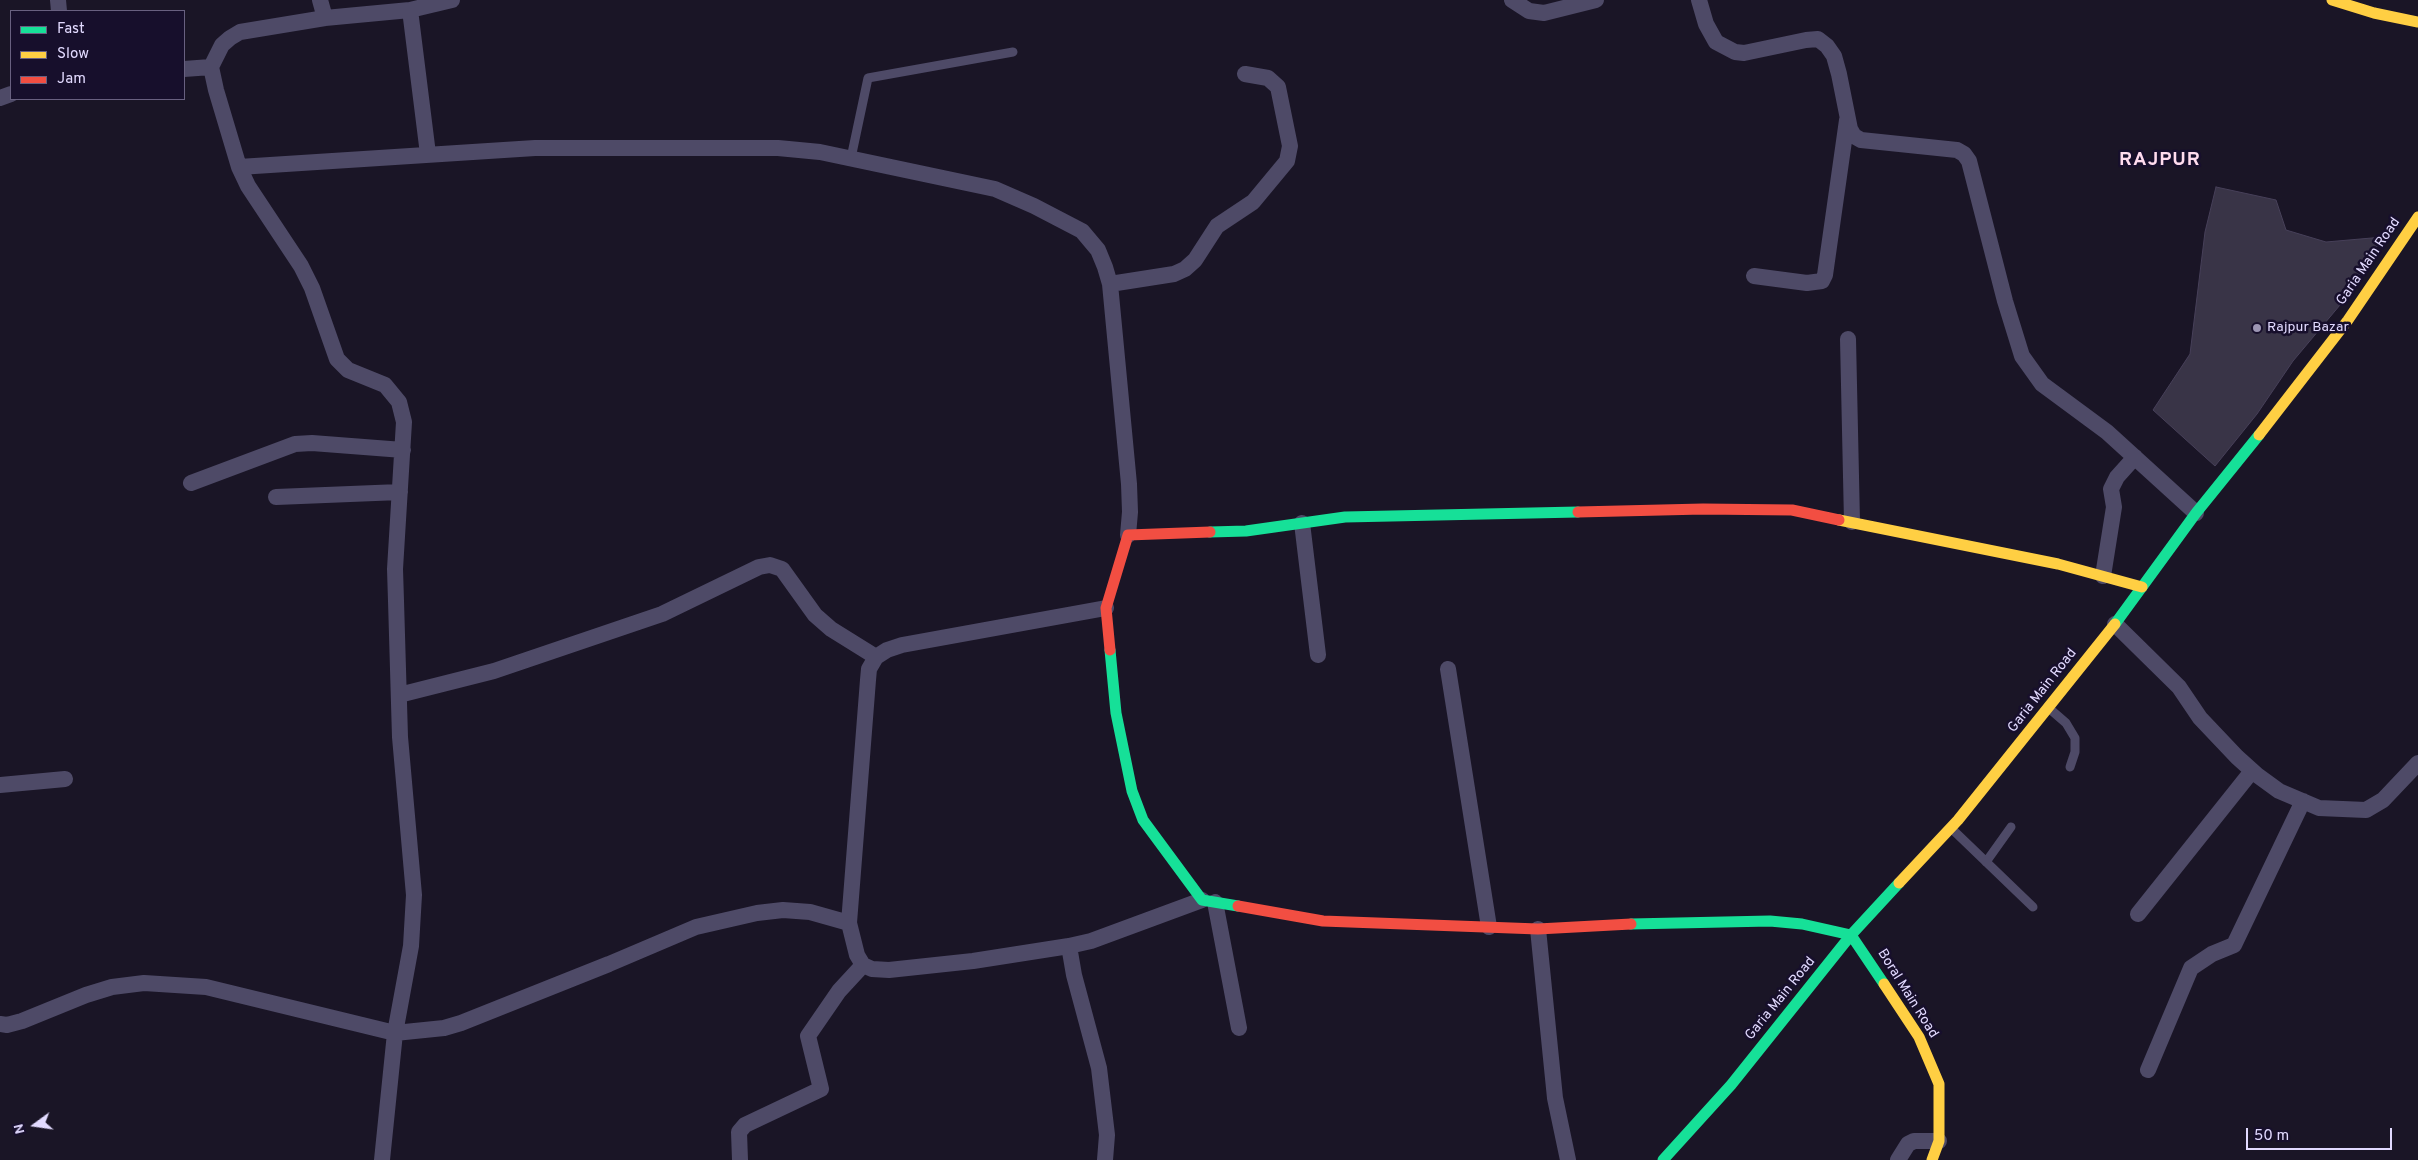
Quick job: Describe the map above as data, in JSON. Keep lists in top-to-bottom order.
{
  "streets": {
    "street": ["Garia Main Road", "Boral Main Road"]
  },
  "crossings": [
    ["Garia Main Road", "Boral Main Road"]
  ],
  "districts": ["RAJPUR"],
  "places": ["Rajpur Bazar"],
  "legend": ["Fast", "Slow", "Jam"],
  "scale_bar": "50 m",
  "north": "left"
}
